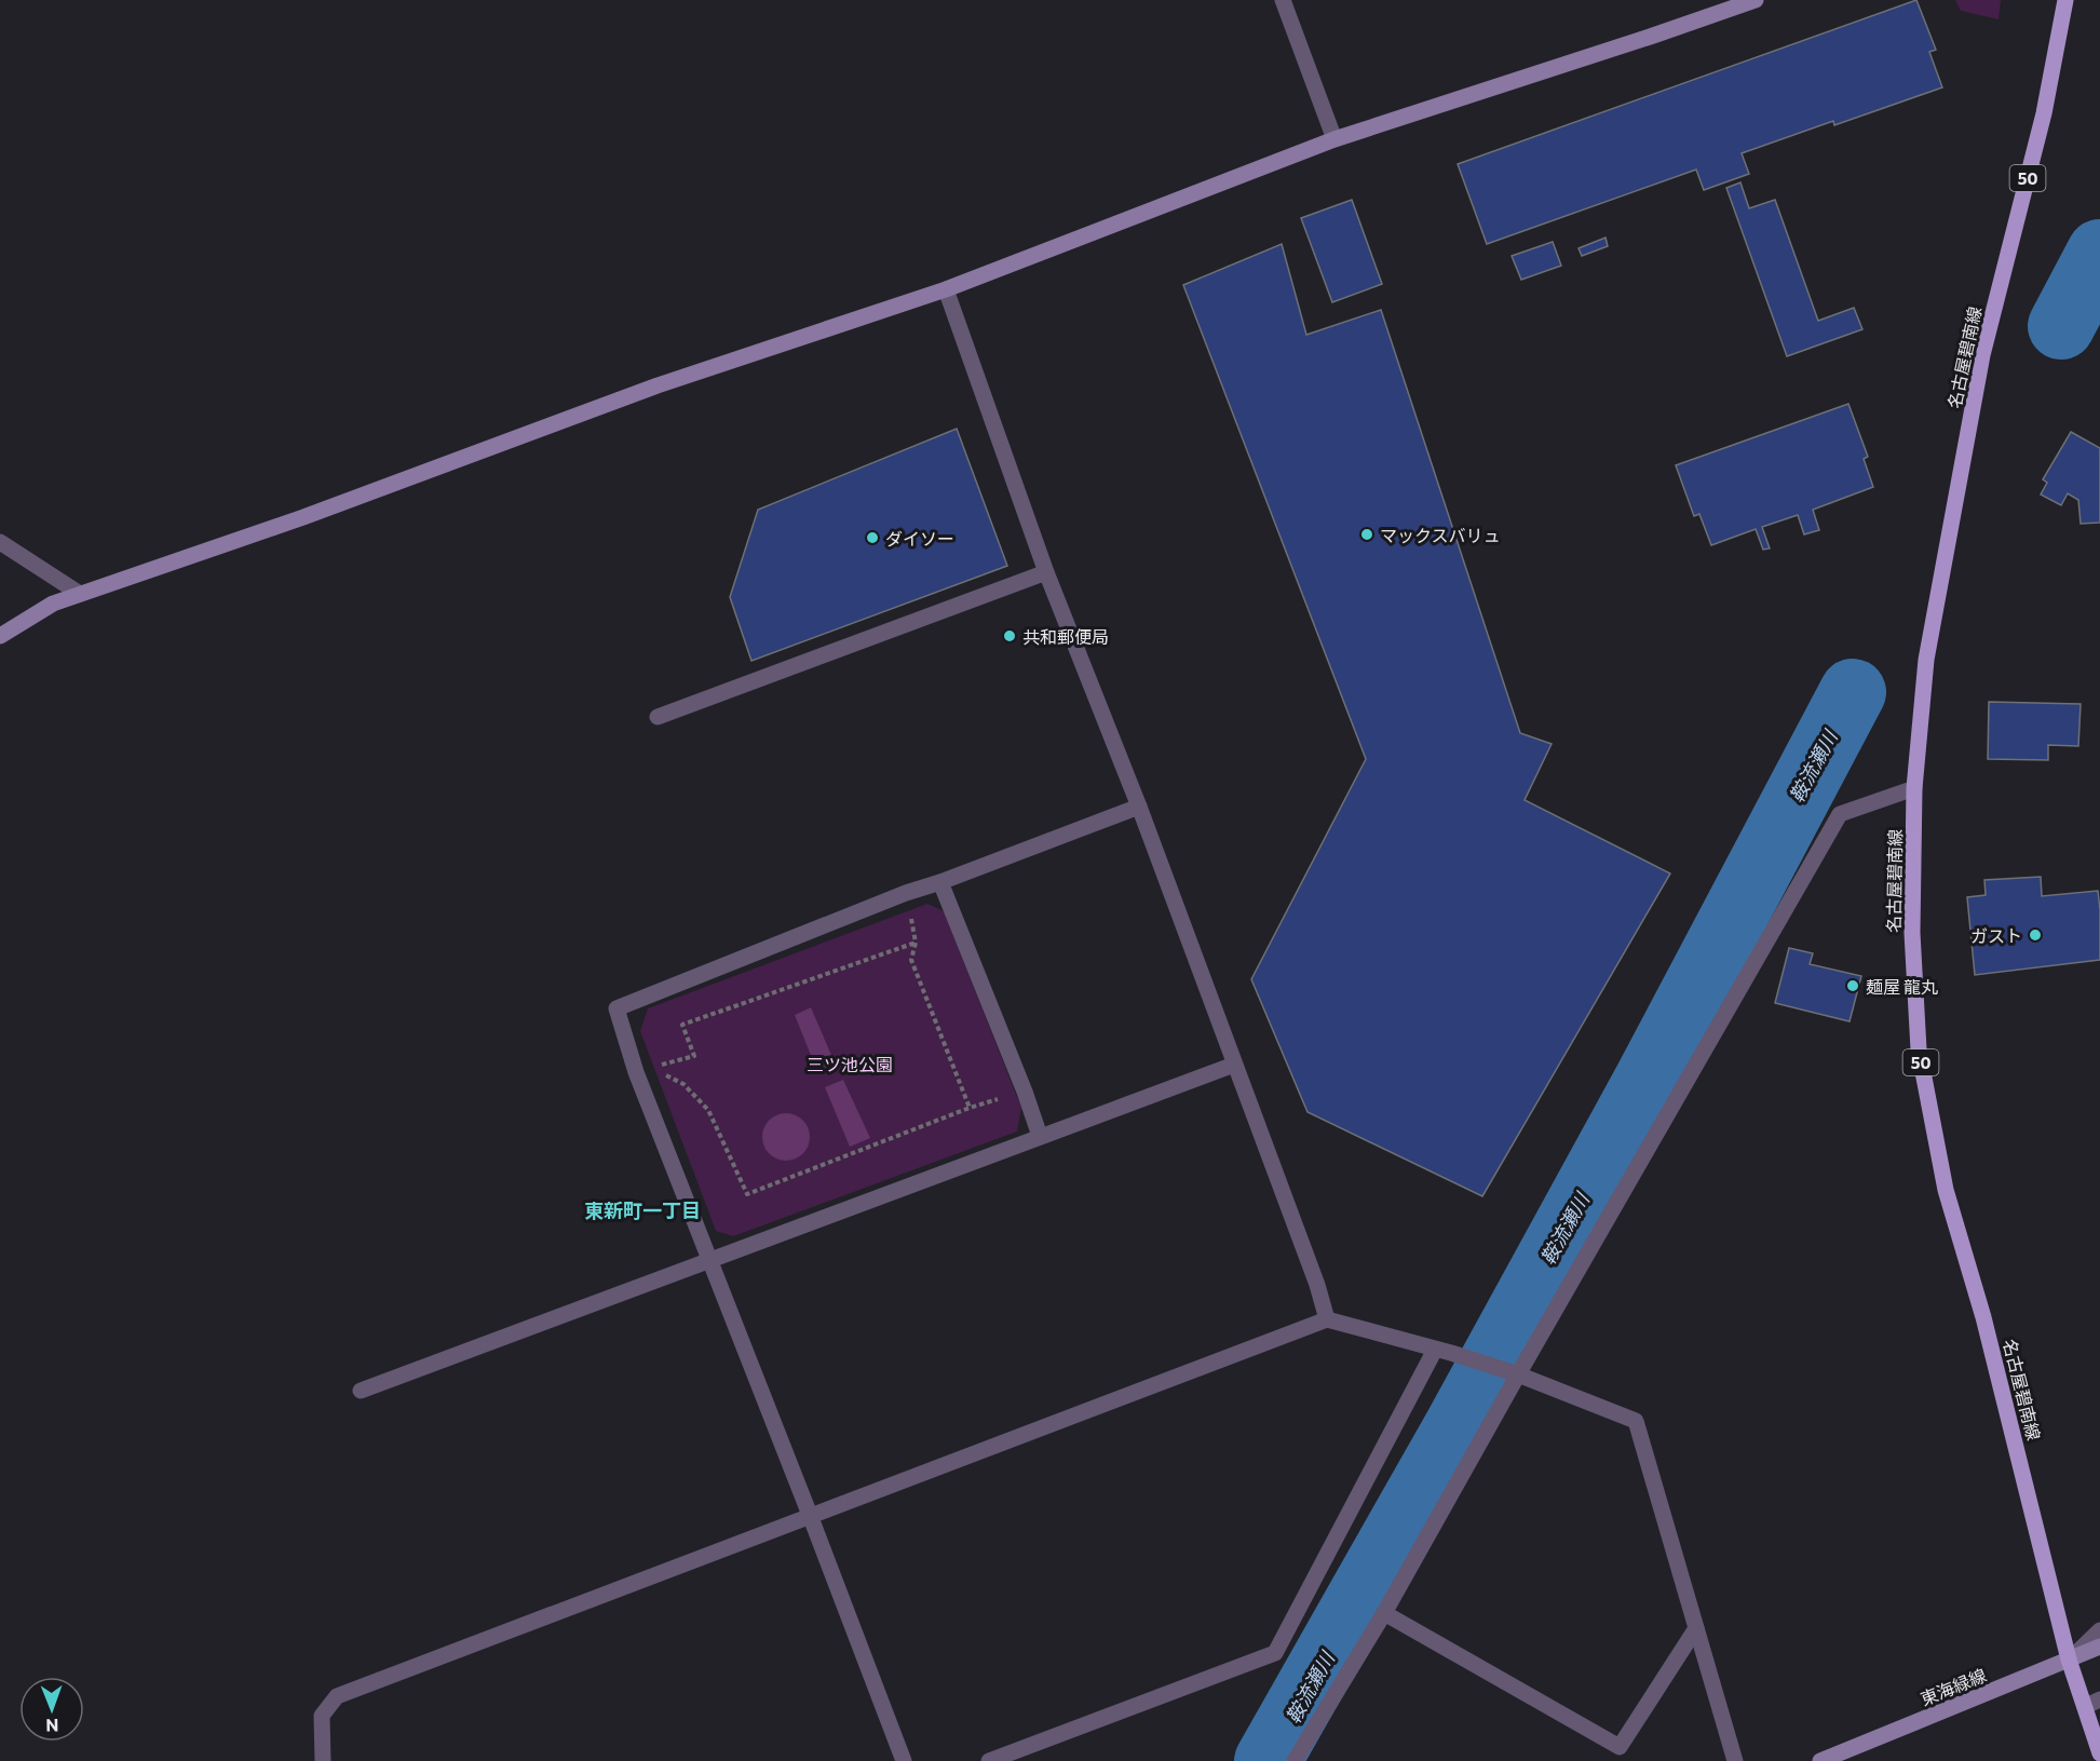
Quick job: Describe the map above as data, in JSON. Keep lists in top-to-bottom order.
{
  "streets": {
    "main road": ["50", "名古屋碧南線"],
    "street": ["東海緑線"]
  },
  "crossings": [
    ["名古屋碧南線", "東海緑線"]
  ],
  "districts": ["東新町一丁目"],
  "water": ["鞍流瀬川"],
  "parks": ["三ツ池公園"],
  "places": [
    "マックスバリュ",
    "ダイソー",
    "共和郵便局",
    "ガスト",
    "麺屋 龍丸"
  ],
  "north": "bottom"
}
